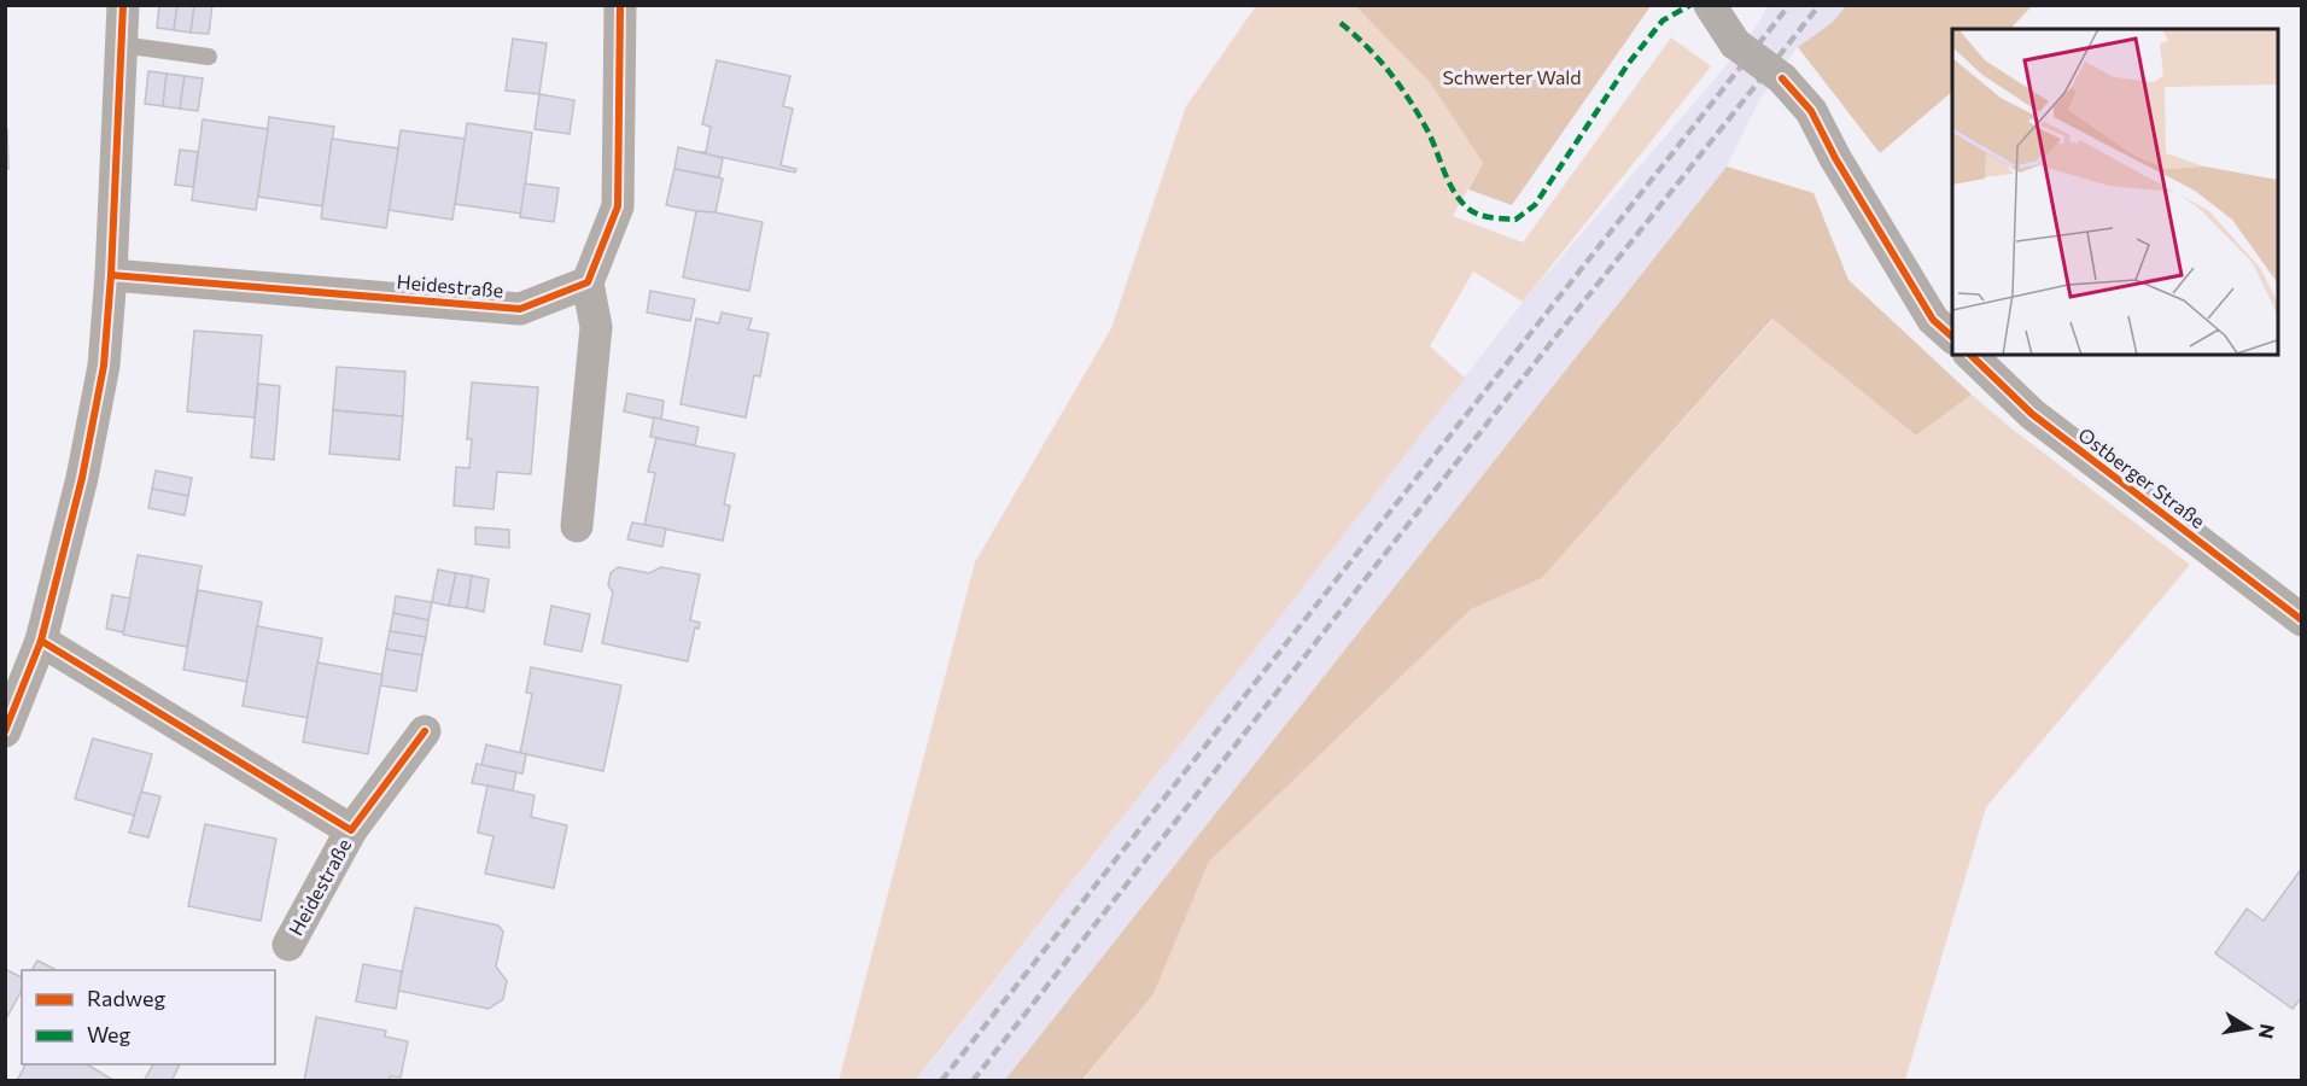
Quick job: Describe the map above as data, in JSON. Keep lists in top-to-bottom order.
{
  "streets": {
    "street": ["Heidestraße", "Ostberger Straße"]
  },
  "parks": ["Schwerter Wald"],
  "legend": ["Radweg", "Weg"],
  "north": "right"
}
